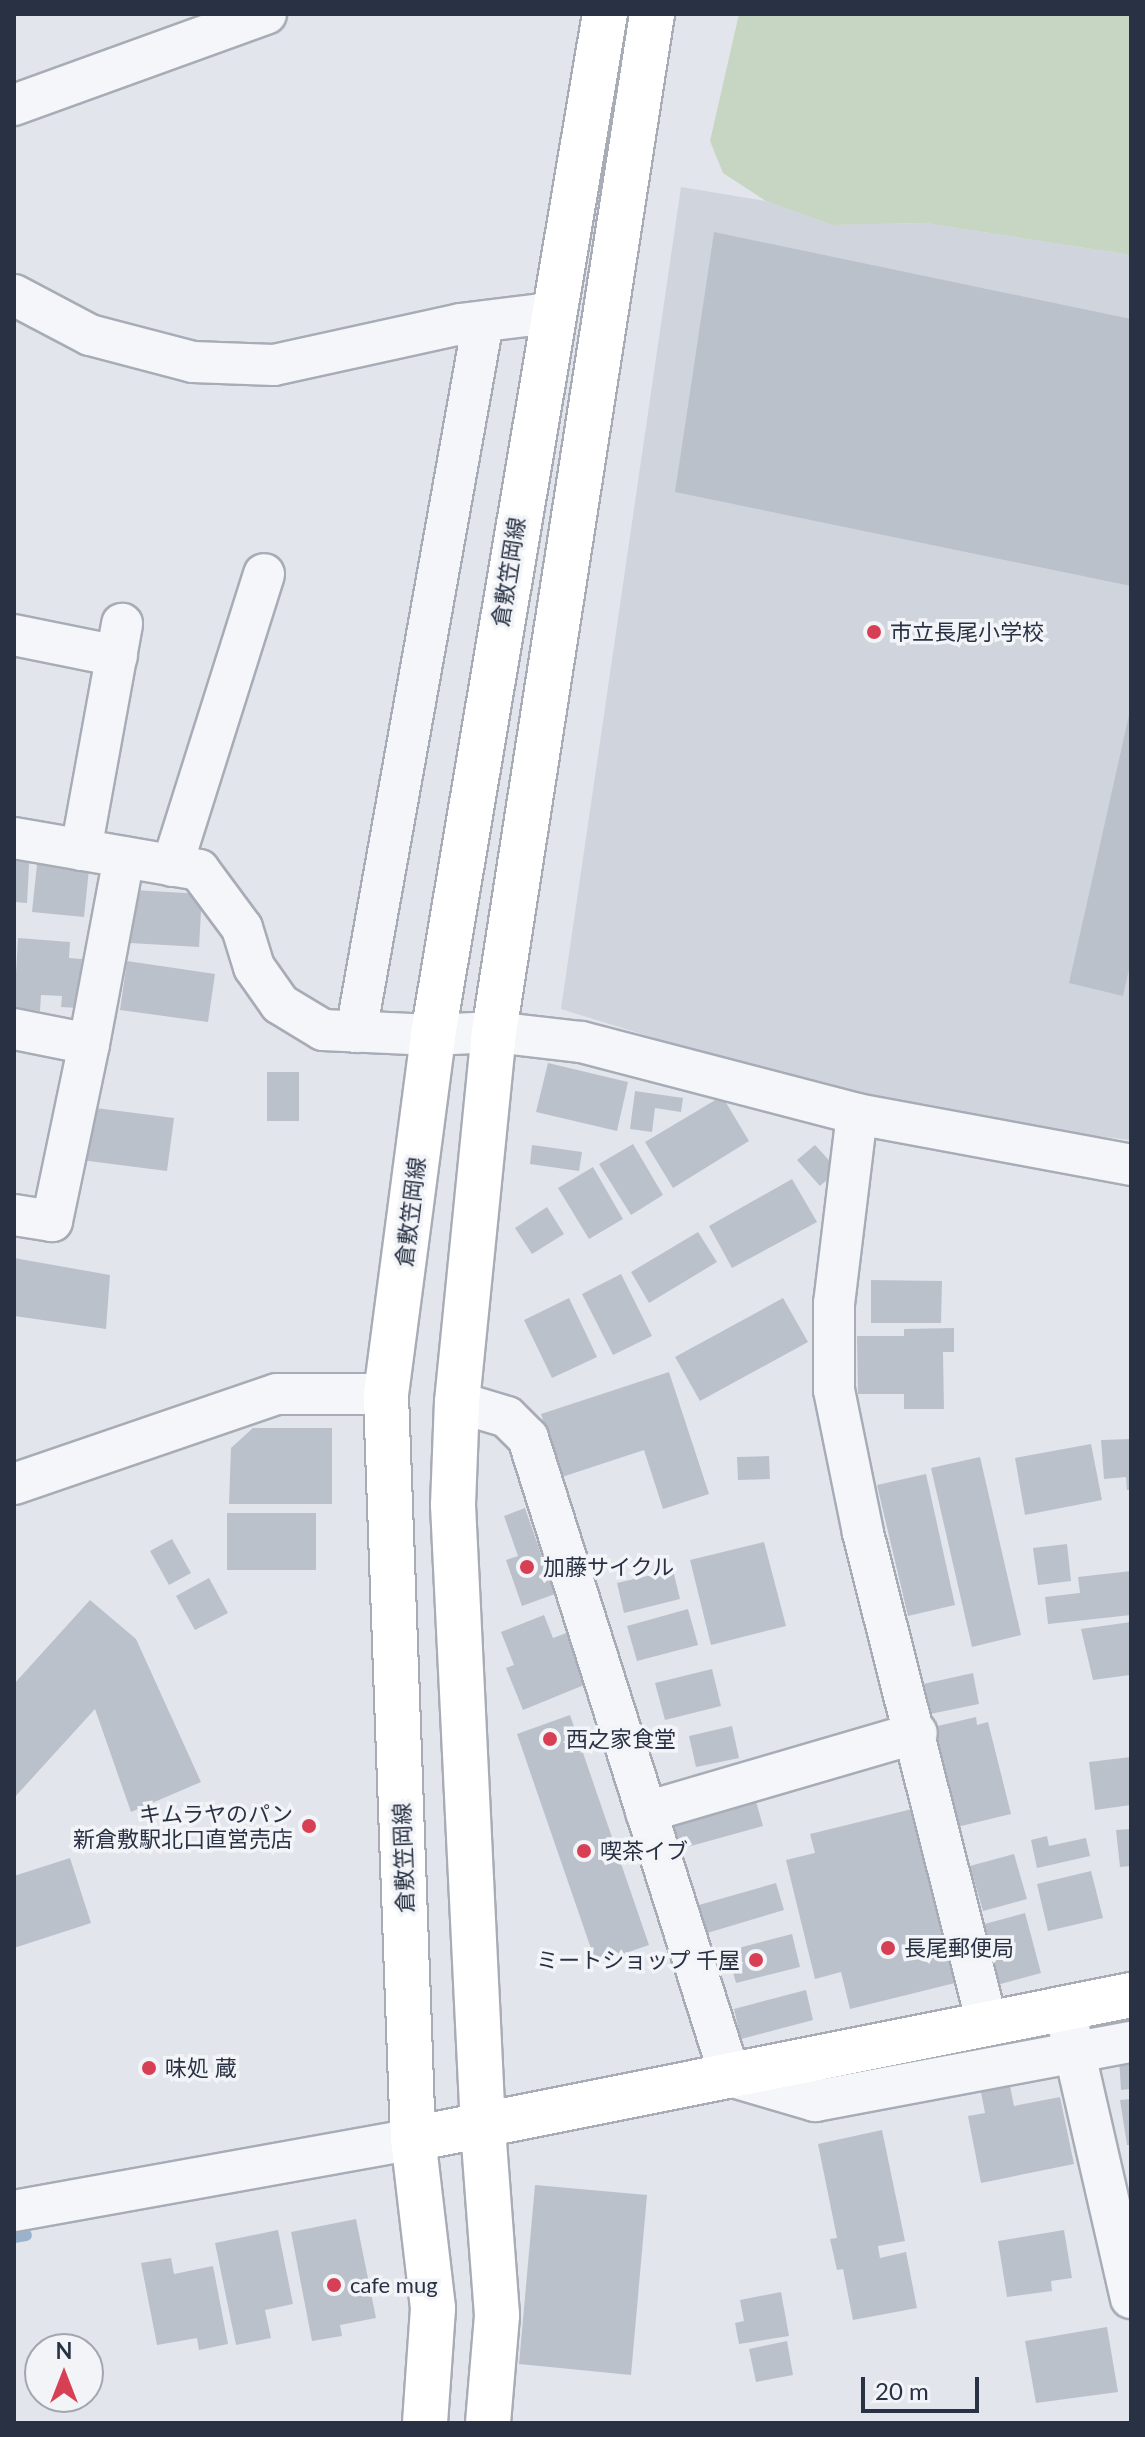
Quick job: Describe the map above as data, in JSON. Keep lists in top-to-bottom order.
{
  "streets": {
    "main road": ["倉敷笠岡線"]
  },
  "places": [
    "市立長尾小学校",
    "加藤サイクル",
    "西之家食堂",
    "キムラヤのパン 新倉敷駅北口直営売店",
    "喫茶イブ",
    "長尾郵便局",
    "ミートショップ 千屋",
    "味処 蔵",
    "cafe mug"
  ],
  "scale_bar": "20 m",
  "north": "top"
}
